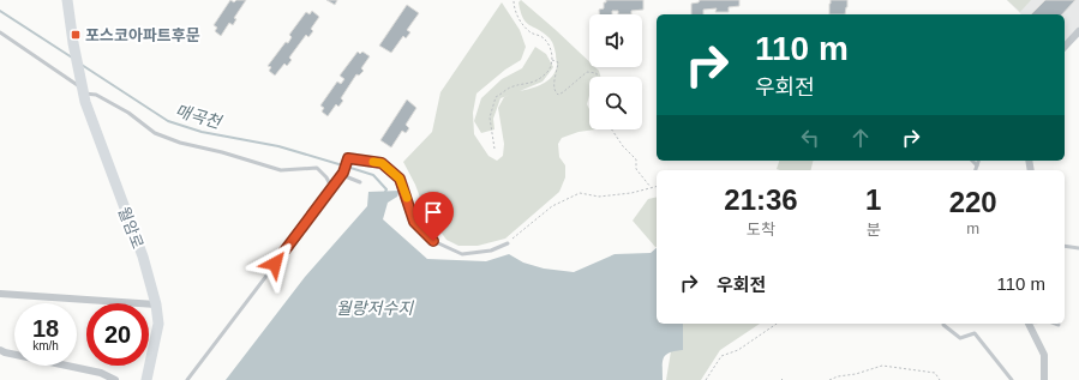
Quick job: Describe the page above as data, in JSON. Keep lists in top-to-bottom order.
{
  "streets": {
    "street": ["월암로"]
  },
  "water": ["매곡천", "월랑저수지"],
  "places": {
    "transit": ["포스코아파트후문"]
  },
  "page": {
    "turn": ["110 m", "우회전"],
    "eta": [
      "21:36",
      "도착",
      "1",
      "분",
      "220",
      "m"
    ],
    "list": [
      {
        "name": "우회전",
        "value": "110 m"
      }
    ],
    "speed": "18 km/h",
    "limit": "20"
  }
}
